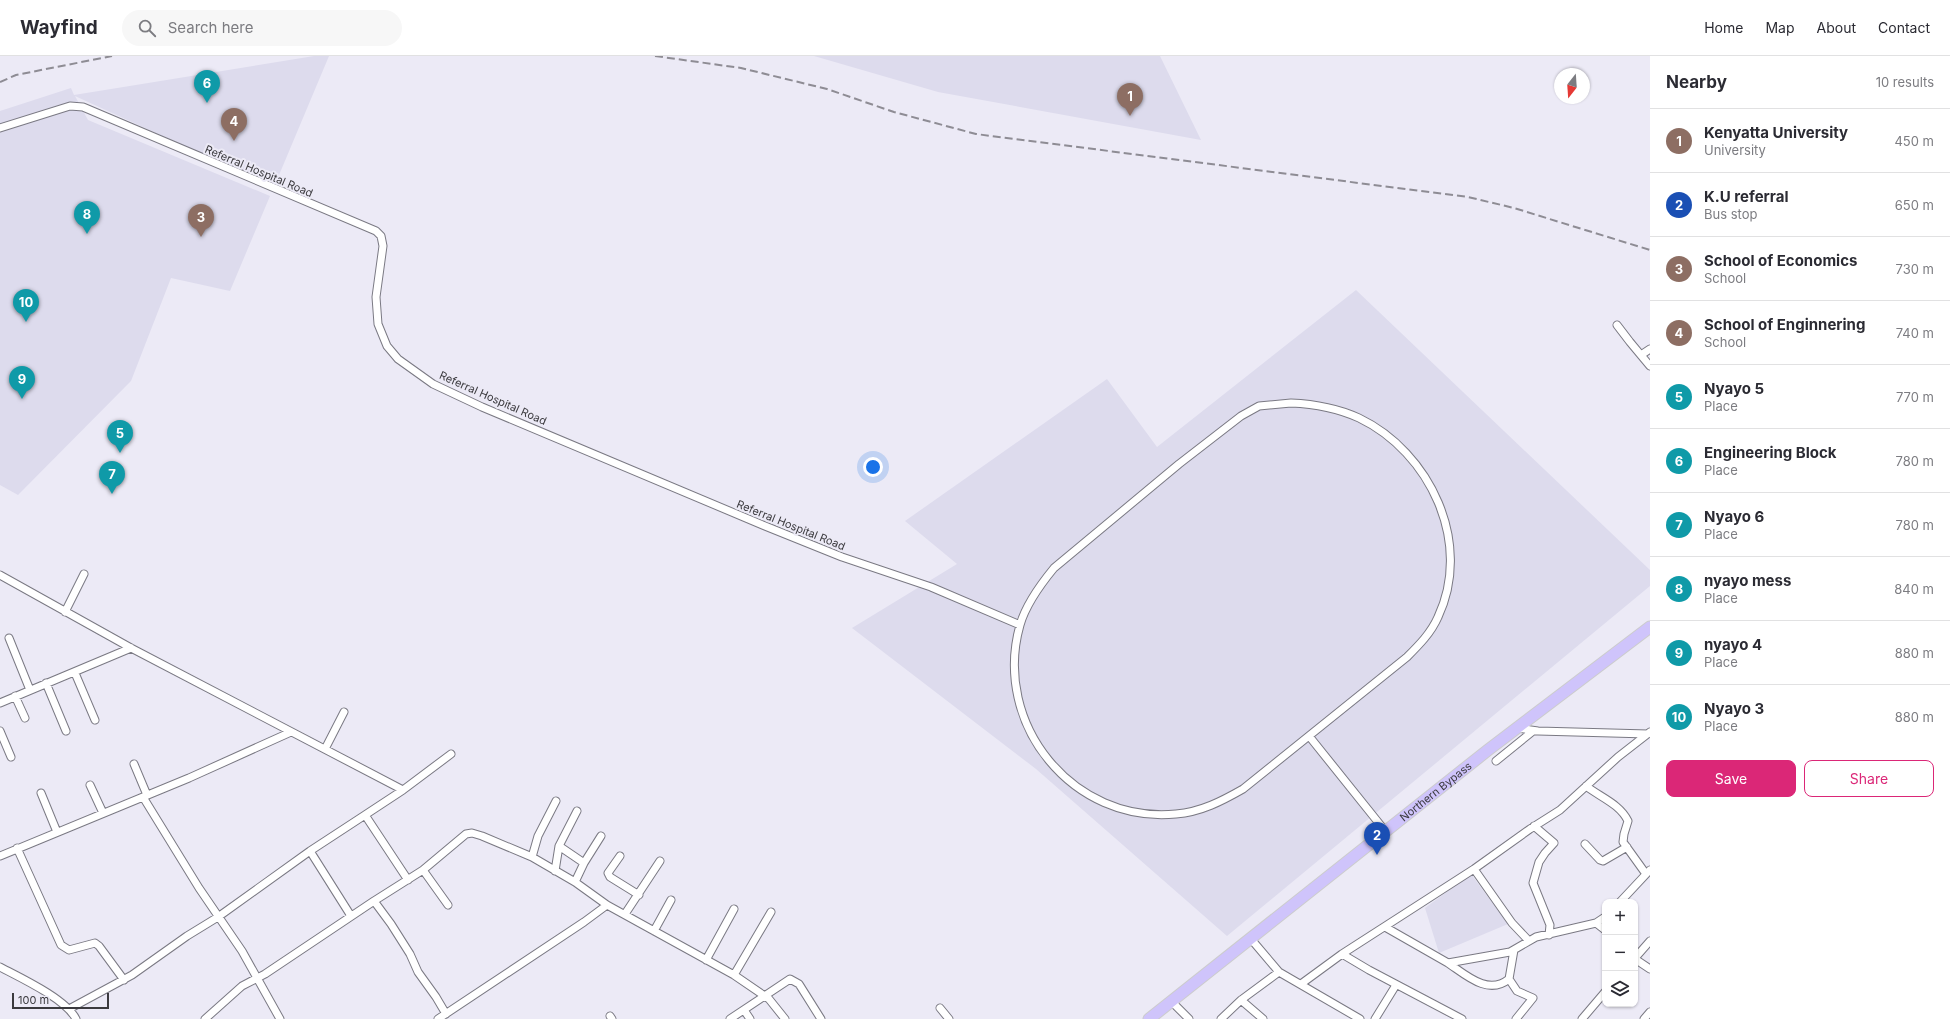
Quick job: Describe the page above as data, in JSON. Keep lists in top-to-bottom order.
{
  "streets": {
    "main road": ["Northern Bypass"],
    "street": ["Referral Hospital Road"]
  },
  "scale_bar": "100 m",
  "north": "bottom",
  "page": {
    "header": "Wayfind",
    "search": "Search here",
    "nav": [
      "Home",
      "Map",
      "About",
      "Contact"
    ],
    "heading": ["Nearby", "10 results"],
    "pins": [
      "6",
      "1",
      "4",
      "8",
      "3",
      "10",
      "9",
      "5",
      "7",
      "2"
    ],
    "list": [
      {
        "mark": "1",
        "name": "Kenyatta University",
        "note": "University",
        "value": "450 m"
      },
      {
        "mark": "2",
        "name": "K.U referral",
        "note": "Bus stop",
        "value": "650 m"
      },
      {
        "mark": "3",
        "name": "School of Economics",
        "note": "School",
        "value": "730 m"
      },
      {
        "mark": "4",
        "name": "School of Enginnering",
        "note": "School",
        "value": "740 m"
      },
      {
        "mark": "5",
        "name": "Nyayo 5",
        "note": "Place",
        "value": "770 m"
      },
      {
        "mark": "6",
        "name": "Engineering Block",
        "note": "Place",
        "value": "780 m"
      },
      {
        "mark": "7",
        "name": "Nyayo 6",
        "note": "Place",
        "value": "780 m"
      },
      {
        "mark": "8",
        "name": "nyayo mess",
        "note": "Place",
        "value": "840 m"
      },
      {
        "mark": "9",
        "name": "nyayo 4",
        "note": "Place",
        "value": "880 m"
      },
      {
        "mark": "10",
        "name": "Nyayo 3",
        "note": "Place",
        "value": "880 m"
      }
    ],
    "buttons": ["Save", "Share"],
    "map_buttons": ["+", "−"],
    "scale": "100 m"
  }
}
